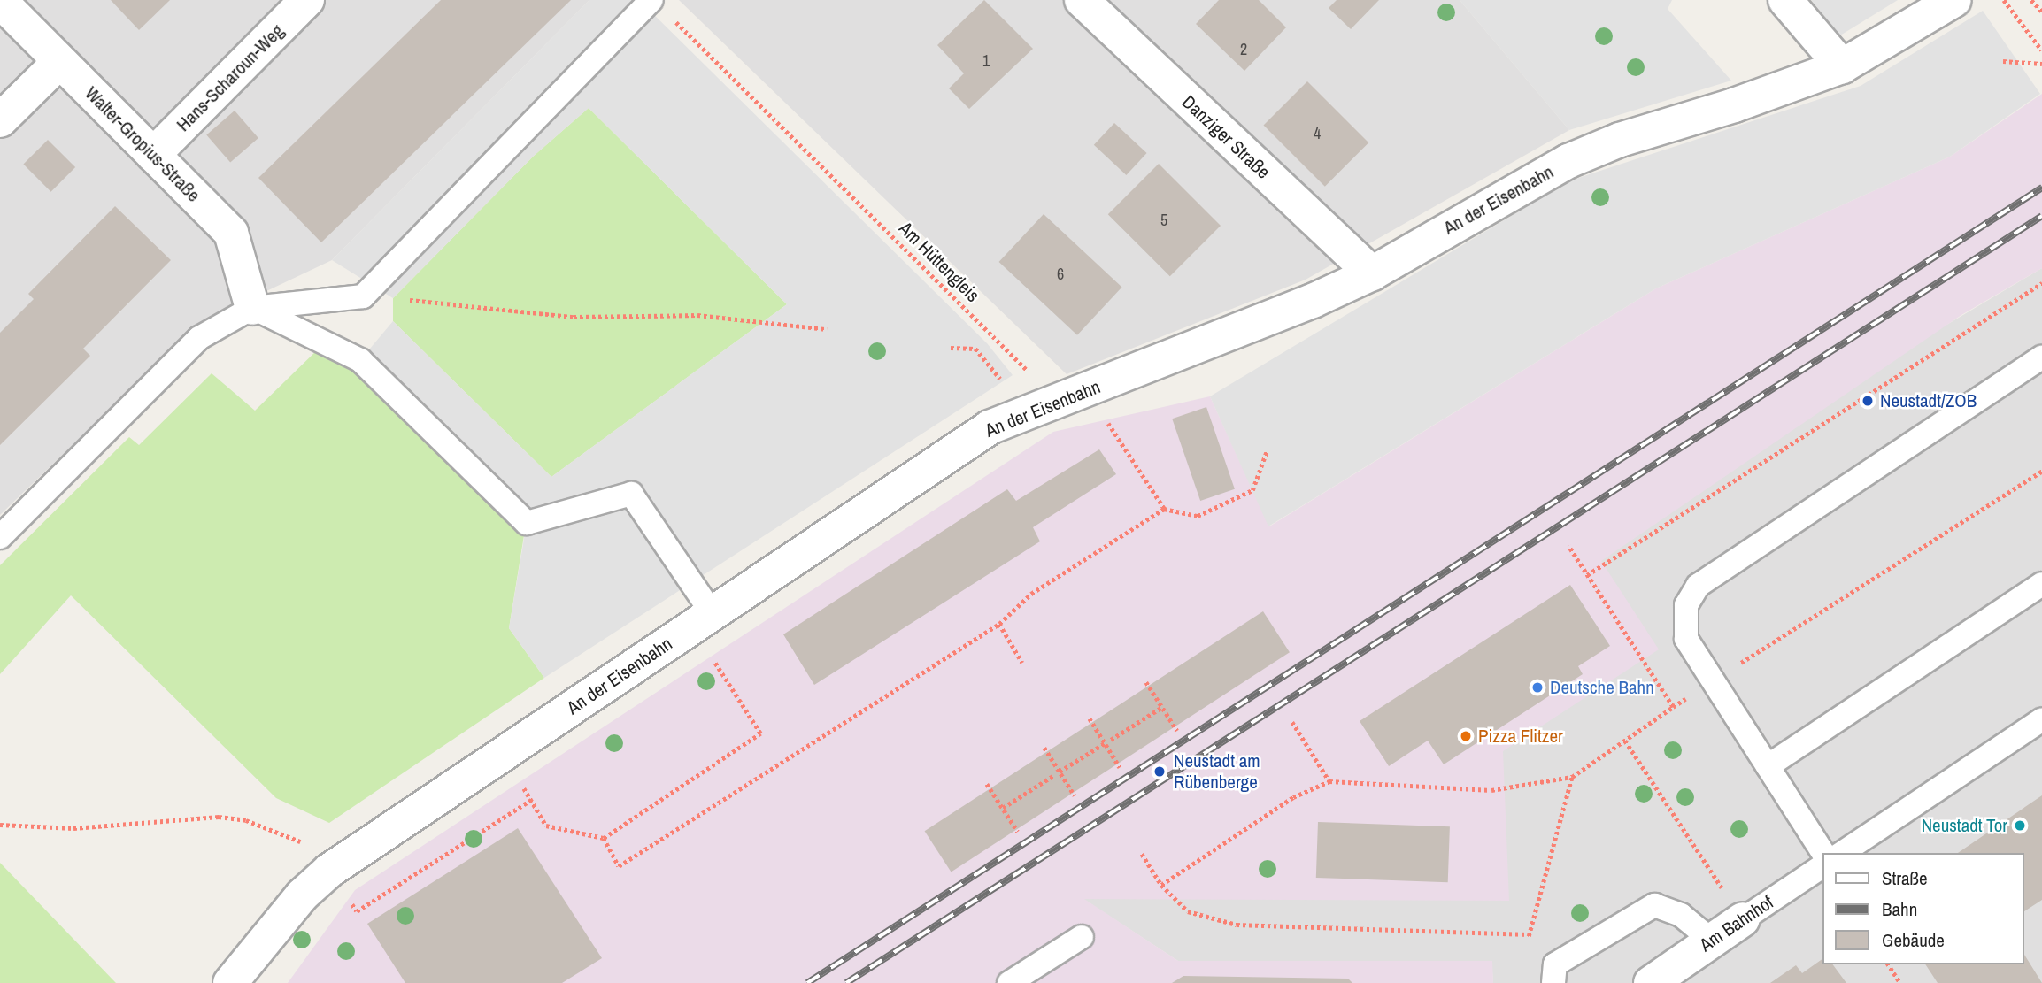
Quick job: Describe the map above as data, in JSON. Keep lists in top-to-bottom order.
{
  "streets": {
    "street": [
      "Hans-Scharoun-Weg",
      "Danziger Straße",
      "Walter-Gropius-Straße",
      "An der Eisenbahn",
      "Am Bahnhof"
    ],
    "path": ["Am Hüttengleis"]
  },
  "crossings": [
    ["Hans-Scharoun-Weg", "Walter-Gropius-Straße"],
    ["Danziger Straße", "An der Eisenbahn"],
    ["An der Eisenbahn", "Am Hüttengleis"]
  ],
  "places": [
    "Neustadt/ZOB",
    "Deutsche Bahn",
    "Pizza Flitzer",
    "Neustadt am Rübenberge",
    "Neustadt Tor"
  ],
  "house_numbers": [
    "2",
    "1",
    "4",
    "5",
    "6"
  ],
  "legend": ["Straße", "Bahn", "Gebäude"]
}
